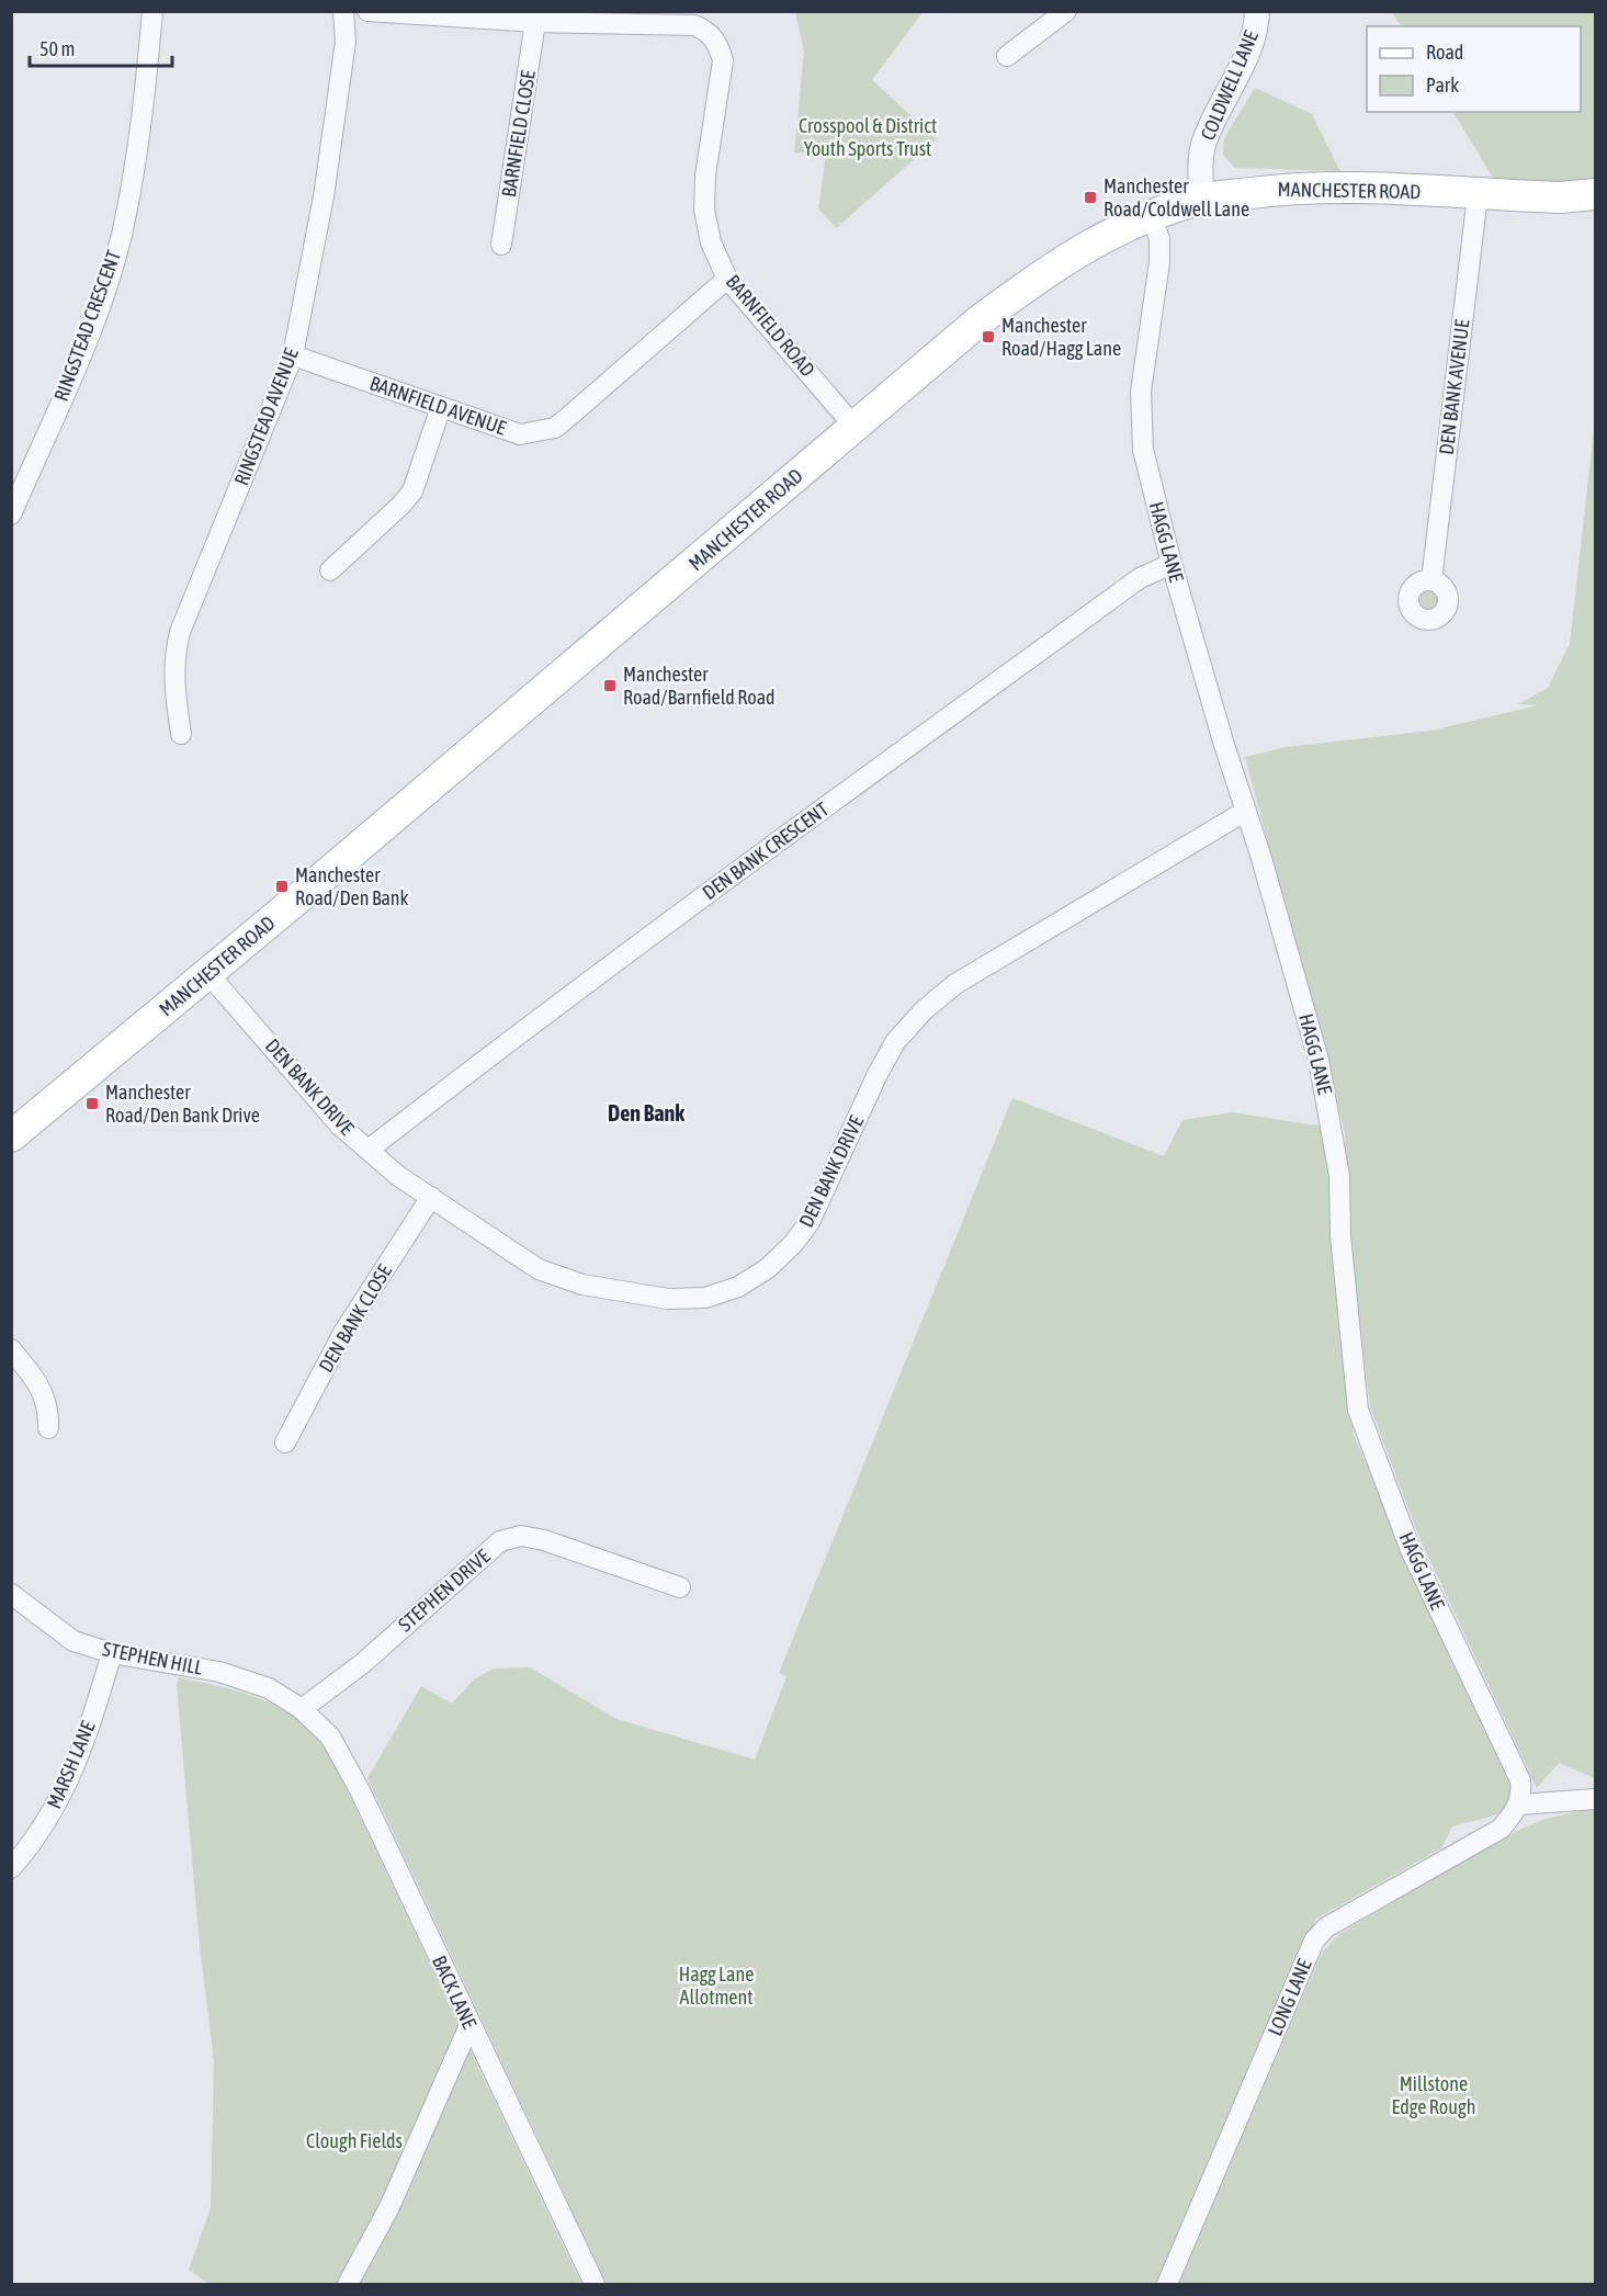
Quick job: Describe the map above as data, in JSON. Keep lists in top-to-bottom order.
{
  "streets": {
    "main road": ["MANCHESTER ROAD"],
    "street": [
      "COLDWELL LANE",
      "BARNFIELD CLOSE",
      "RINGSTEAD CRESCENT",
      "BARNFIELD ROAD",
      "DEN BANK AVENUE",
      "BARNFIELD AVENUE",
      "RINGSTEAD AVENUE",
      "HAGG LANE",
      "DEN BANK CRESCENT",
      "DEN BANK DRIVE",
      "DEN BANK CLOSE",
      "STEPHEN DRIVE",
      "STEPHEN HILL",
      "MARSH LANE",
      "BACK LANE",
      "LONG LANE"
    ]
  },
  "crossings": [
    ["COLDWELL LANE", "MANCHESTER ROAD"],
    ["BARNFIELD CLOSE", "BARNFIELD ROAD"],
    ["MANCHESTER ROAD", "BARNFIELD ROAD"],
    ["MANCHESTER ROAD", "DEN BANK AVENUE"],
    ["MANCHESTER ROAD", "HAGG LANE"],
    ["MANCHESTER ROAD", "DEN BANK DRIVE"],
    ["BARNFIELD ROAD", "BARNFIELD AVENUE"],
    ["BARNFIELD AVENUE", "RINGSTEAD AVENUE"],
    ["HAGG LANE", "DEN BANK CRESCENT"],
    ["HAGG LANE", "DEN BANK DRIVE"],
    ["HAGG LANE", "LONG LANE"],
    ["DEN BANK CRESCENT", "DEN BANK DRIVE"],
    ["DEN BANK DRIVE", "DEN BANK CLOSE"],
    ["STEPHEN DRIVE", "STEPHEN HILL"],
    ["STEPHEN DRIVE", "BACK LANE"],
    ["STEPHEN HILL", "MARSH LANE"],
    ["STEPHEN HILL", "BACK LANE"]
  ],
  "districts": ["Den Bank"],
  "parks": [
    "Crosspool & District Youth Sports Trust",
    "Hagg Lane Allotment",
    "Millstone Edge Rough",
    "Clough Fields"
  ],
  "places": {
    "transit": [
      "Manchester Road/Coldwell Lane",
      "Manchester Road/Hagg Lane",
      "Manchester Road/Barnfield Road",
      "Manchester Road/Den Bank",
      "Manchester Road/Den Bank Drive"
    ]
  },
  "legend": ["Road", "Park"],
  "scale_bar": "50 m"
}
